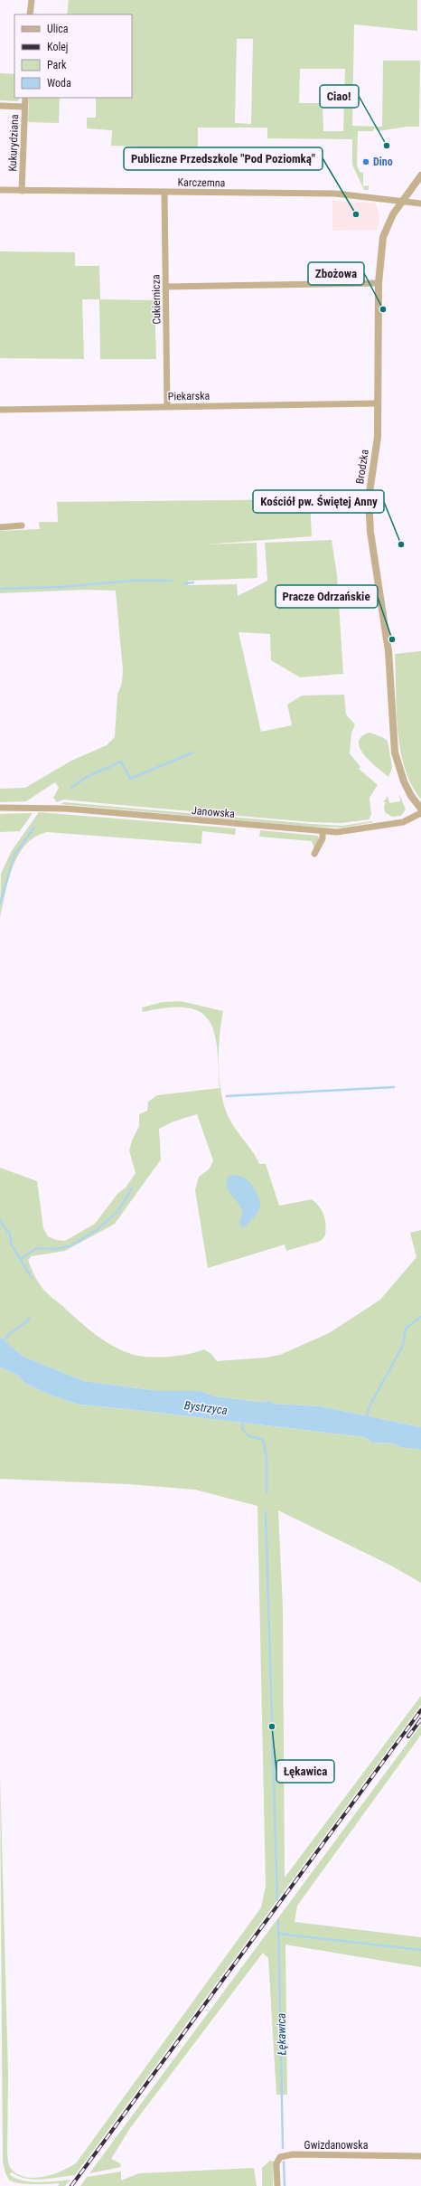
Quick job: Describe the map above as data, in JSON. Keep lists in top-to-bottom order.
{
  "streets": {
    "street": [
      "Kukurydziana",
      "Karczemna",
      "Cukiernicza",
      "Piekarska",
      "Brodzka",
      "Janowska",
      "Gwizdanowska"
    ]
  },
  "crossings": [
    ["Kukurydziana", "Karczemna"],
    ["Karczemna", "Cukiernicza"],
    ["Karczemna", "Brodzka"],
    ["Cukiernicza", "Piekarska"],
    ["Piekarska", "Brodzka"]
  ],
  "water": ["Bystrzyca", "Łękawica"],
  "places": [
    "Ciao!",
    "Dino",
    "Publiczne Przedszkole \"Pod Poziomką\"",
    "Zbożowa",
    "Kościół pw. Świętej Anny",
    "Pracze Odrzańskie",
    "Łękawica"
  ],
  "legend": [
    "Ulica",
    "Kolej",
    "Park",
    "Woda"
  ]
}
